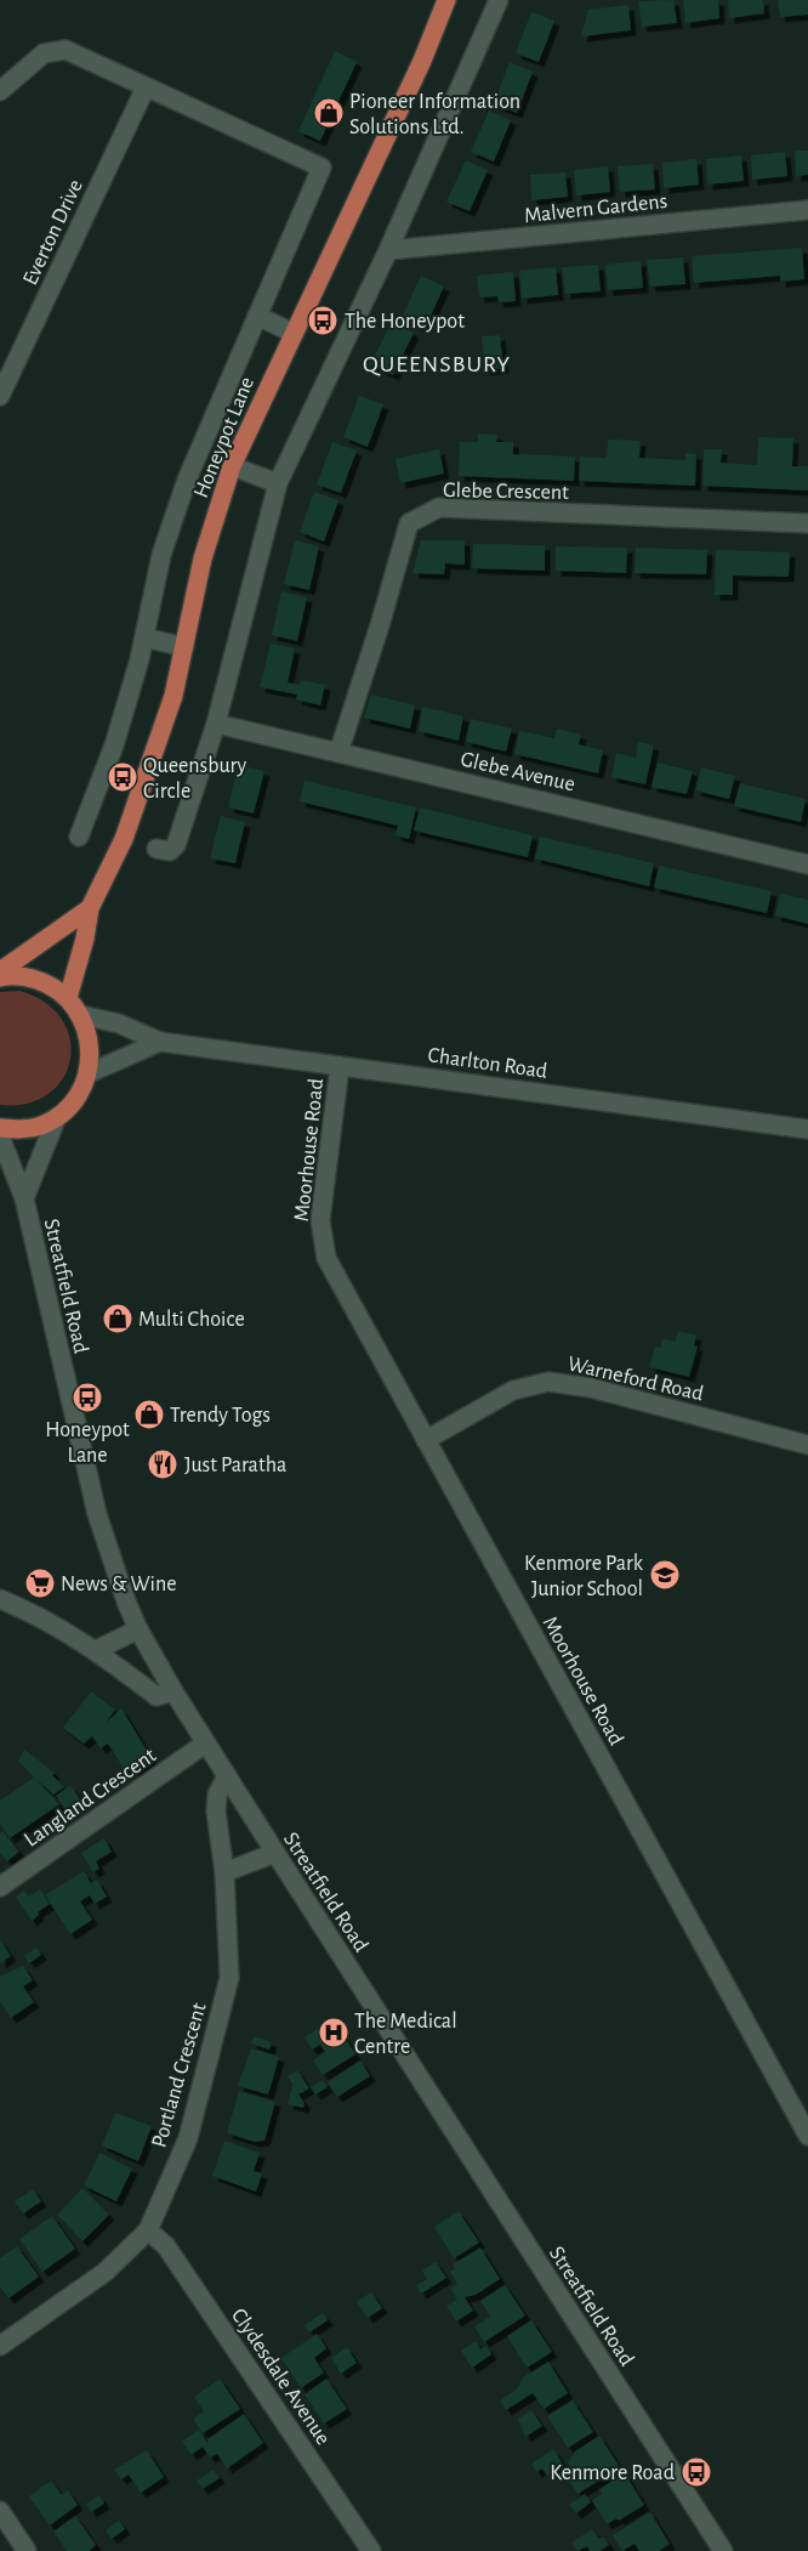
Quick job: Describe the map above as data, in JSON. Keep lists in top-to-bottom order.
{
  "streets": {
    "main road": ["Honeypot Lane"],
    "street": [
      "Malvern Gardens",
      "Everton Drive",
      "Glebe Crescent",
      "Glebe Avenue",
      "Charlton Road",
      "Moorhouse Road",
      "Streatfield Road",
      "Warneford Road",
      "Langland Crescent",
      "Portland Crescent",
      "Clydesdale Avenue"
    ]
  },
  "crossings": [
    ["Glebe Crescent", "Glebe Avenue"],
    ["Charlton Road", "Moorhouse Road"],
    ["Moorhouse Road", "Warneford Road"],
    ["Streatfield Road", "Langland Crescent"],
    ["Streatfield Road", "Portland Crescent"],
    ["Portland Crescent", "Clydesdale Avenue"]
  ],
  "districts": ["QUEENSBURY"],
  "places": {
    "shop": ["Pioneer Information Solutions Ltd.", "Multi Choice", "Trendy Togs"],
    "bus stop": [
      "The Honeypot",
      "Queensbury Circle",
      "Honeypot Lane",
      "Kenmore Road"
    ],
    "restaurant": ["Just Paratha"],
    "school or university": ["Kenmore Park Junior School"],
    "supermarket": ["News & Wine"],
    "hospital": ["The Medical Centre"]
  }
}
